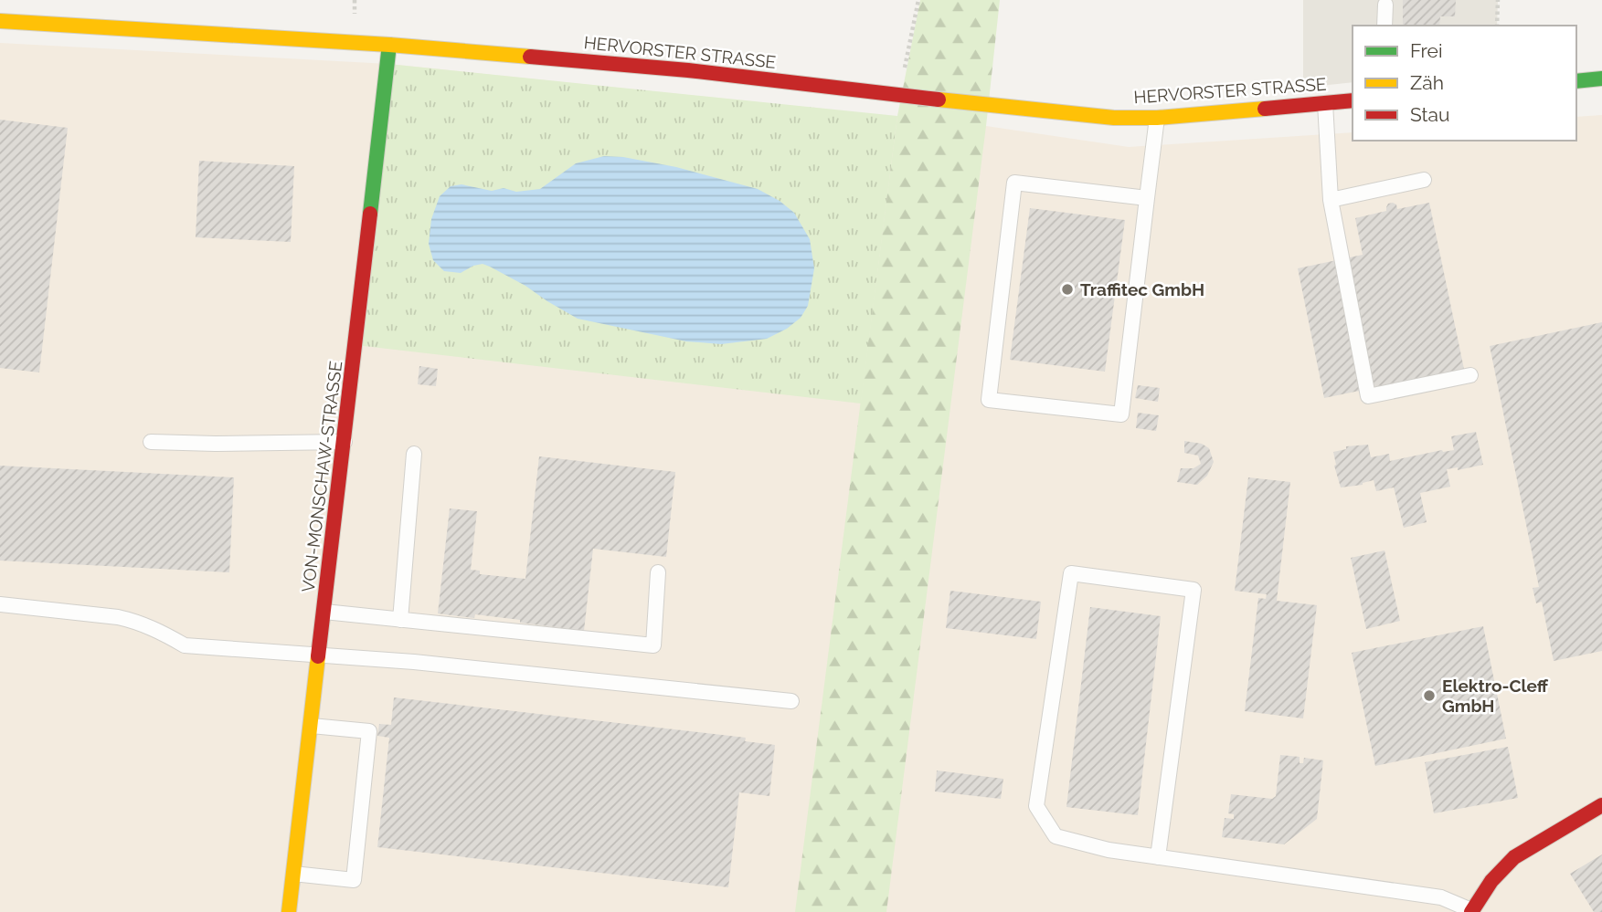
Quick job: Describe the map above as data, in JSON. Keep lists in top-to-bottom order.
{
  "streets": {
    "street": ["HERVORSTER STRASSE", "VON-MONSCHAW-STRASSE"]
  },
  "crossings": [
    ["HERVORSTER STRASSE", "VON-MONSCHAW-STRASSE"]
  ],
  "places": ["Traffitec GmbH", "Elektro-Cleff GmbH"],
  "legend": ["Frei", "Zäh", "Stau"]
}
